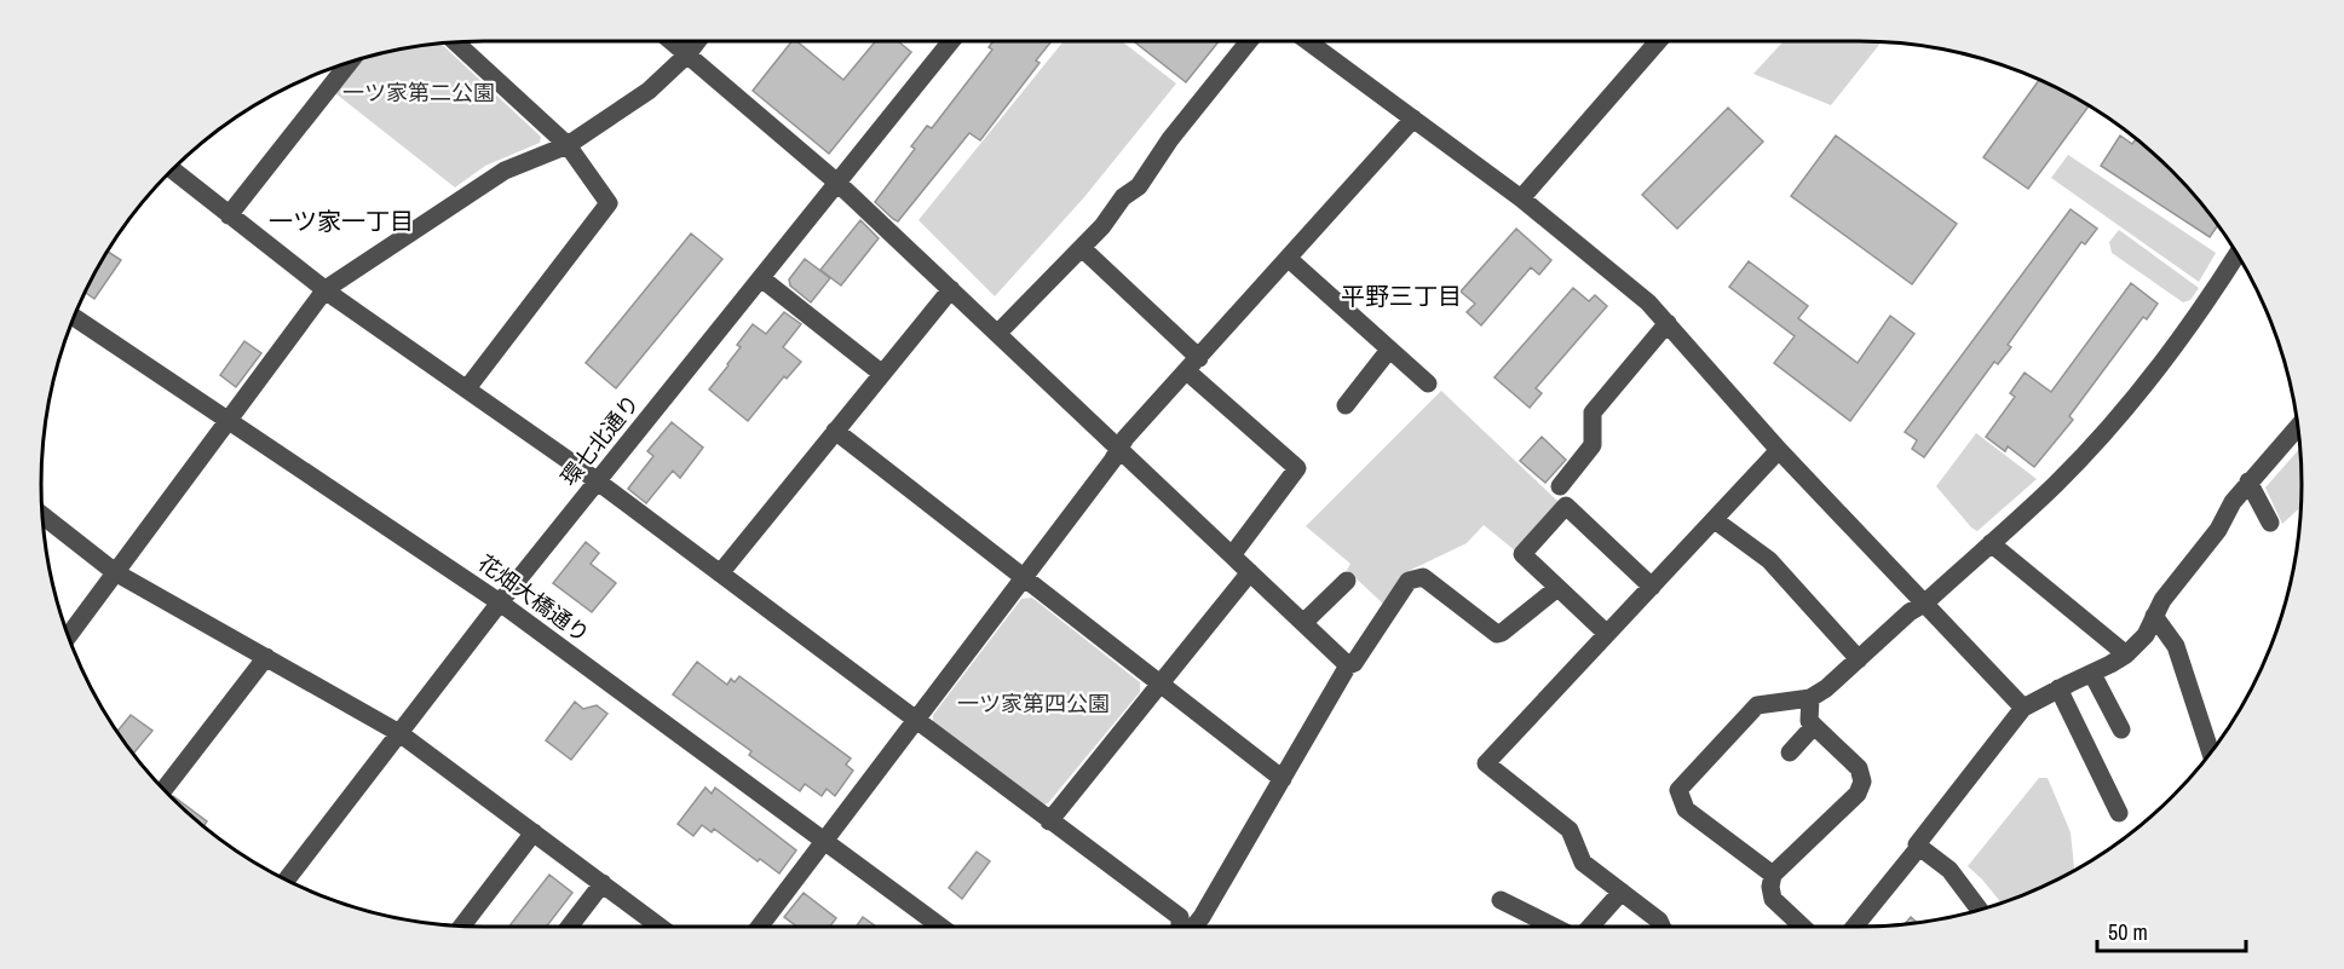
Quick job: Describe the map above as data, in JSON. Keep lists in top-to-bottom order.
{
  "streets": {
    "street": ["環七北通り", "花畑大橋通り"]
  },
  "crossings": [
    ["環七北通り", "花畑大橋通り"]
  ],
  "districts": ["一ツ家一丁目", "平野三丁目"],
  "parks": ["一ツ家第二公園", "一ツ家第四公園"],
  "scale_bar": "50 m"
}
